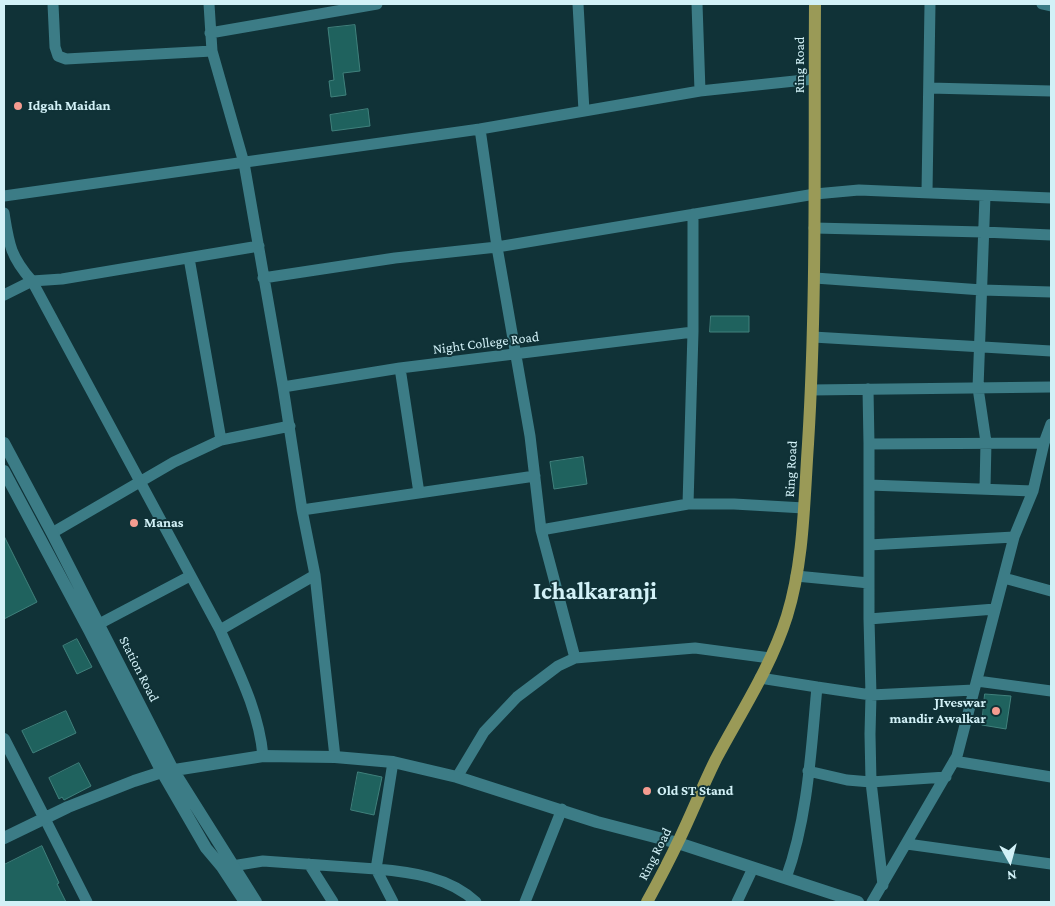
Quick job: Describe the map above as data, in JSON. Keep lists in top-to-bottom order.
{
  "streets": {
    "main road": ["Ring Road", "Station Road"],
    "street": ["Night College Road"]
  },
  "districts": ["Ichalkaranji"],
  "places": [
    "Idgah Maidan",
    "Manas",
    "JIveswar mandir Awalkar",
    "Old ST Stand"
  ],
  "north": "bottom"
}
